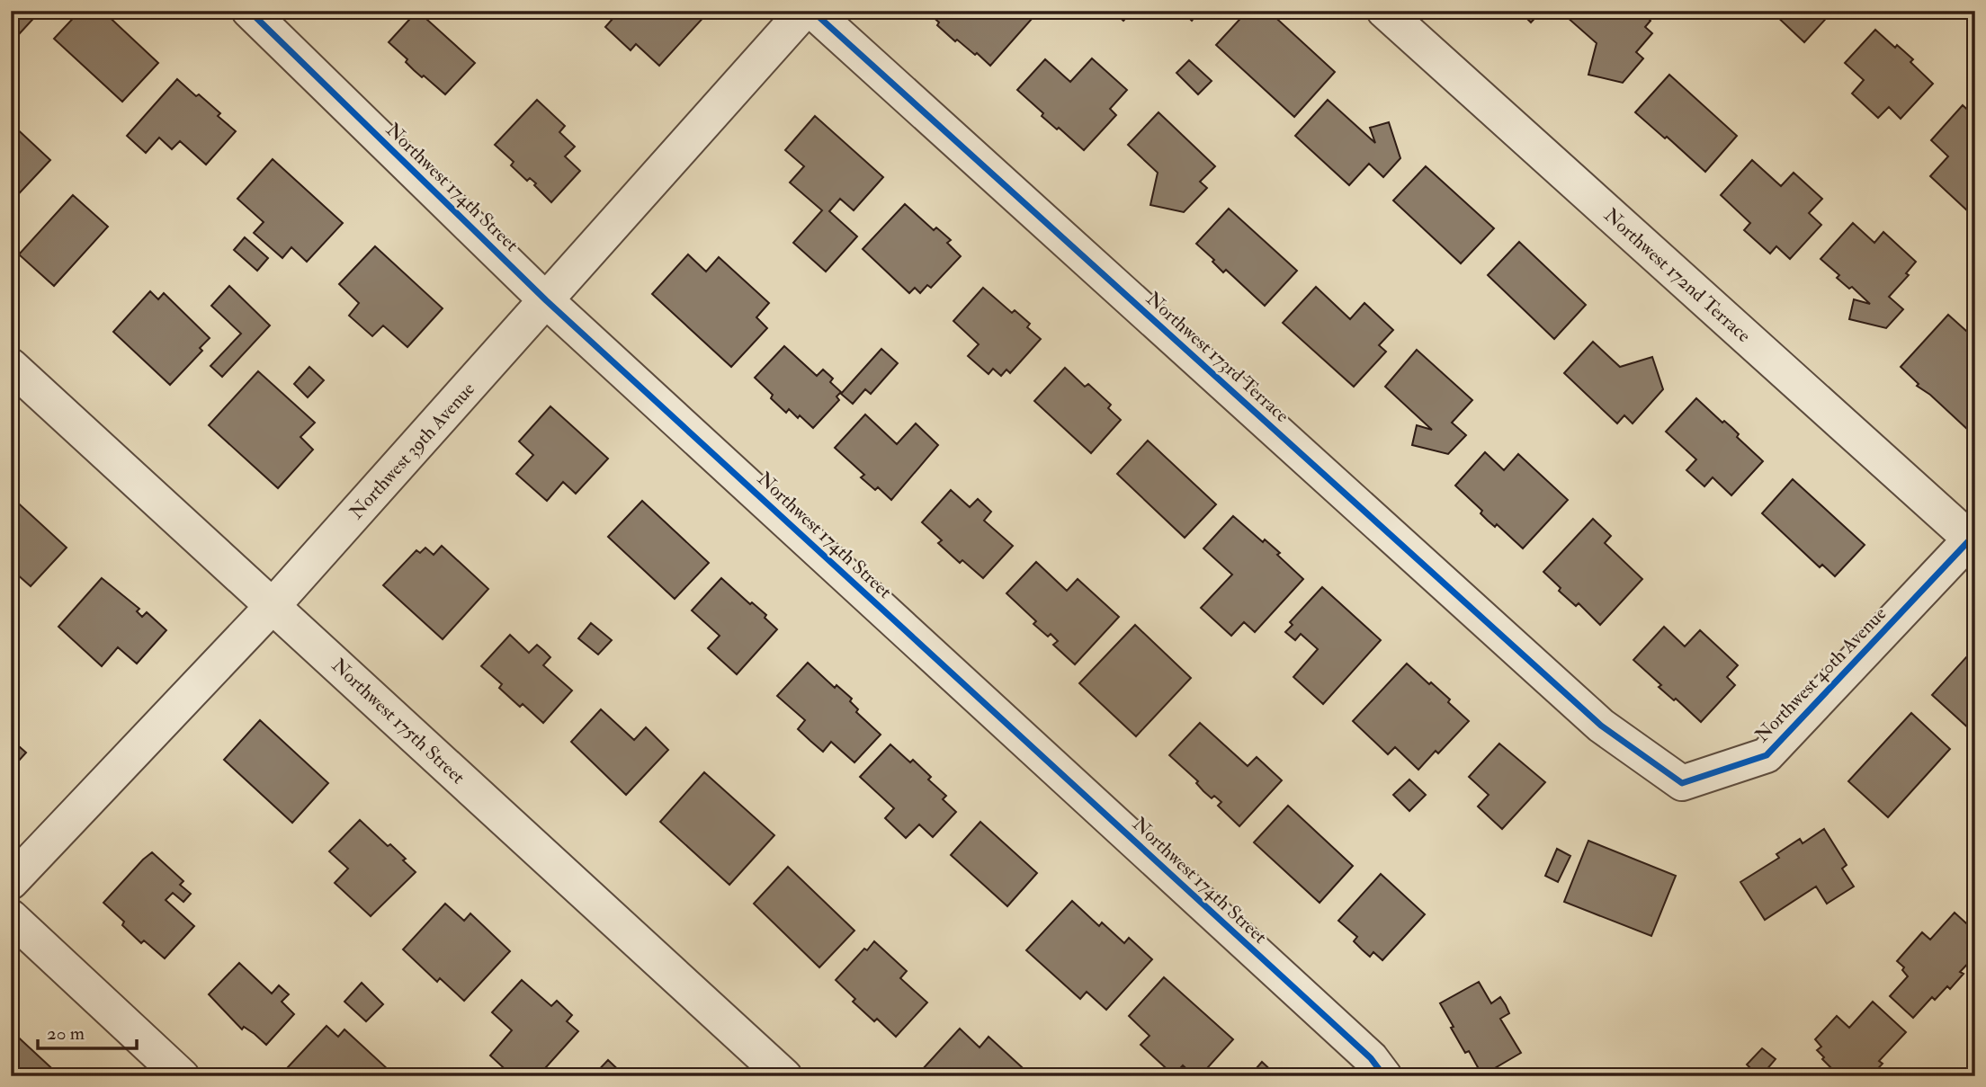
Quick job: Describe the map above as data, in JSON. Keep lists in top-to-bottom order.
{
  "streets": {
    "street": [
      "Northwest 174th Street",
      "Northwest 172nd Terrace",
      "Northwest 173rd Terrace",
      "Northwest 39th Avenue",
      "Northwest 40th Avenue",
      "Northwest 175th Street"
    ]
  },
  "crossings": [
    ["Northwest 174th Street", "Northwest 39th Avenue"],
    ["Northwest 172nd Terrace", "Northwest 40th Avenue"],
    ["Northwest 173rd Terrace", "Northwest 40th Avenue"],
    ["Northwest 39th Avenue", "Northwest 175th Street"]
  ],
  "scale_bar": "20 m"
}
